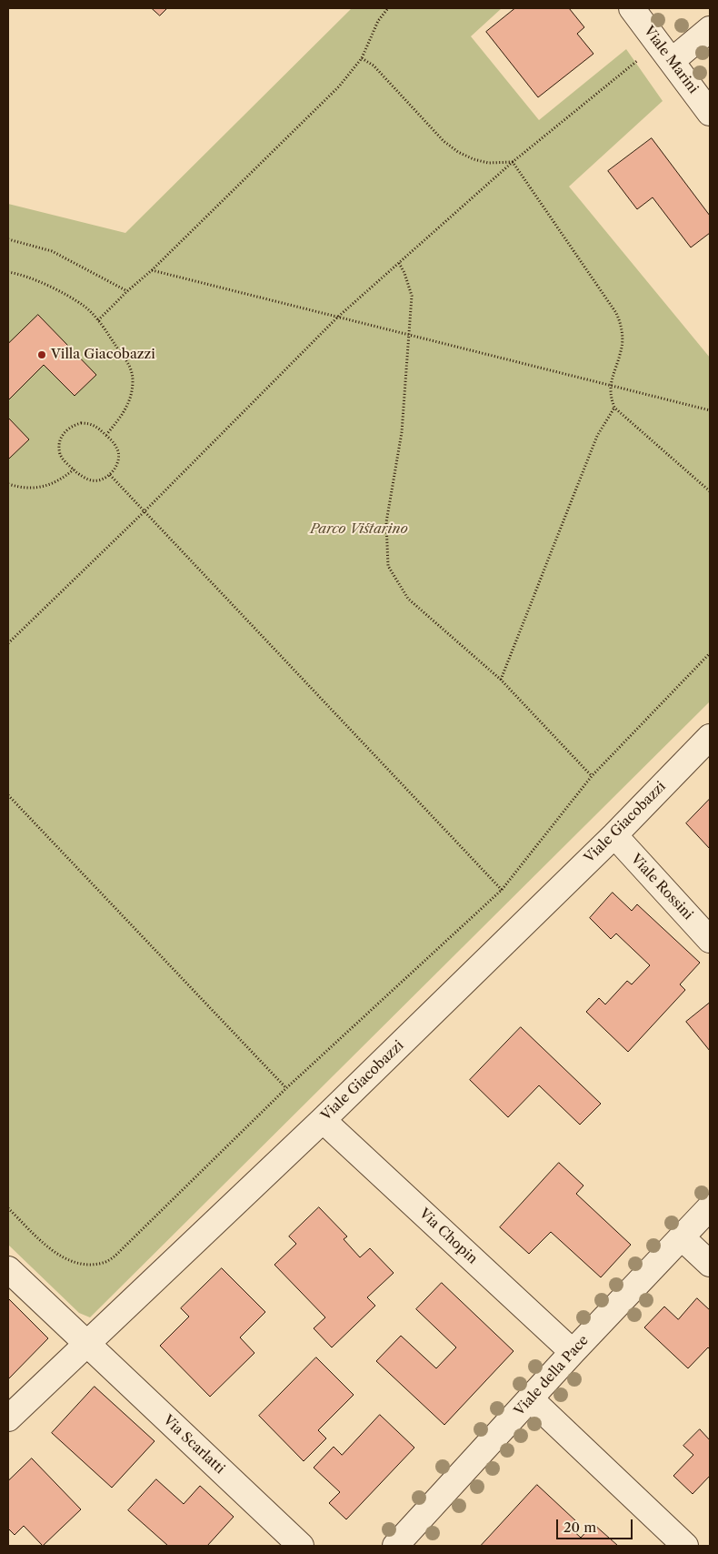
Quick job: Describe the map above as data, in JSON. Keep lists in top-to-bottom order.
{
  "streets": {
    "street": [
      "Viale Marini",
      "Viale Giacobazzi",
      "Viale Rossini",
      "Via Chopin",
      "Viale della Pace",
      "Via Scarlatti"
    ]
  },
  "crossings": [
    ["Viale Giacobazzi", "Viale Rossini"],
    ["Viale Giacobazzi", "Via Chopin"],
    ["Viale Giacobazzi", "Via Scarlatti"],
    ["Via Chopin", "Viale della Pace"]
  ],
  "parks": ["Parco Vistarino"],
  "places": ["Villa Giacobazzi"],
  "scale_bar": "20 m"
}
